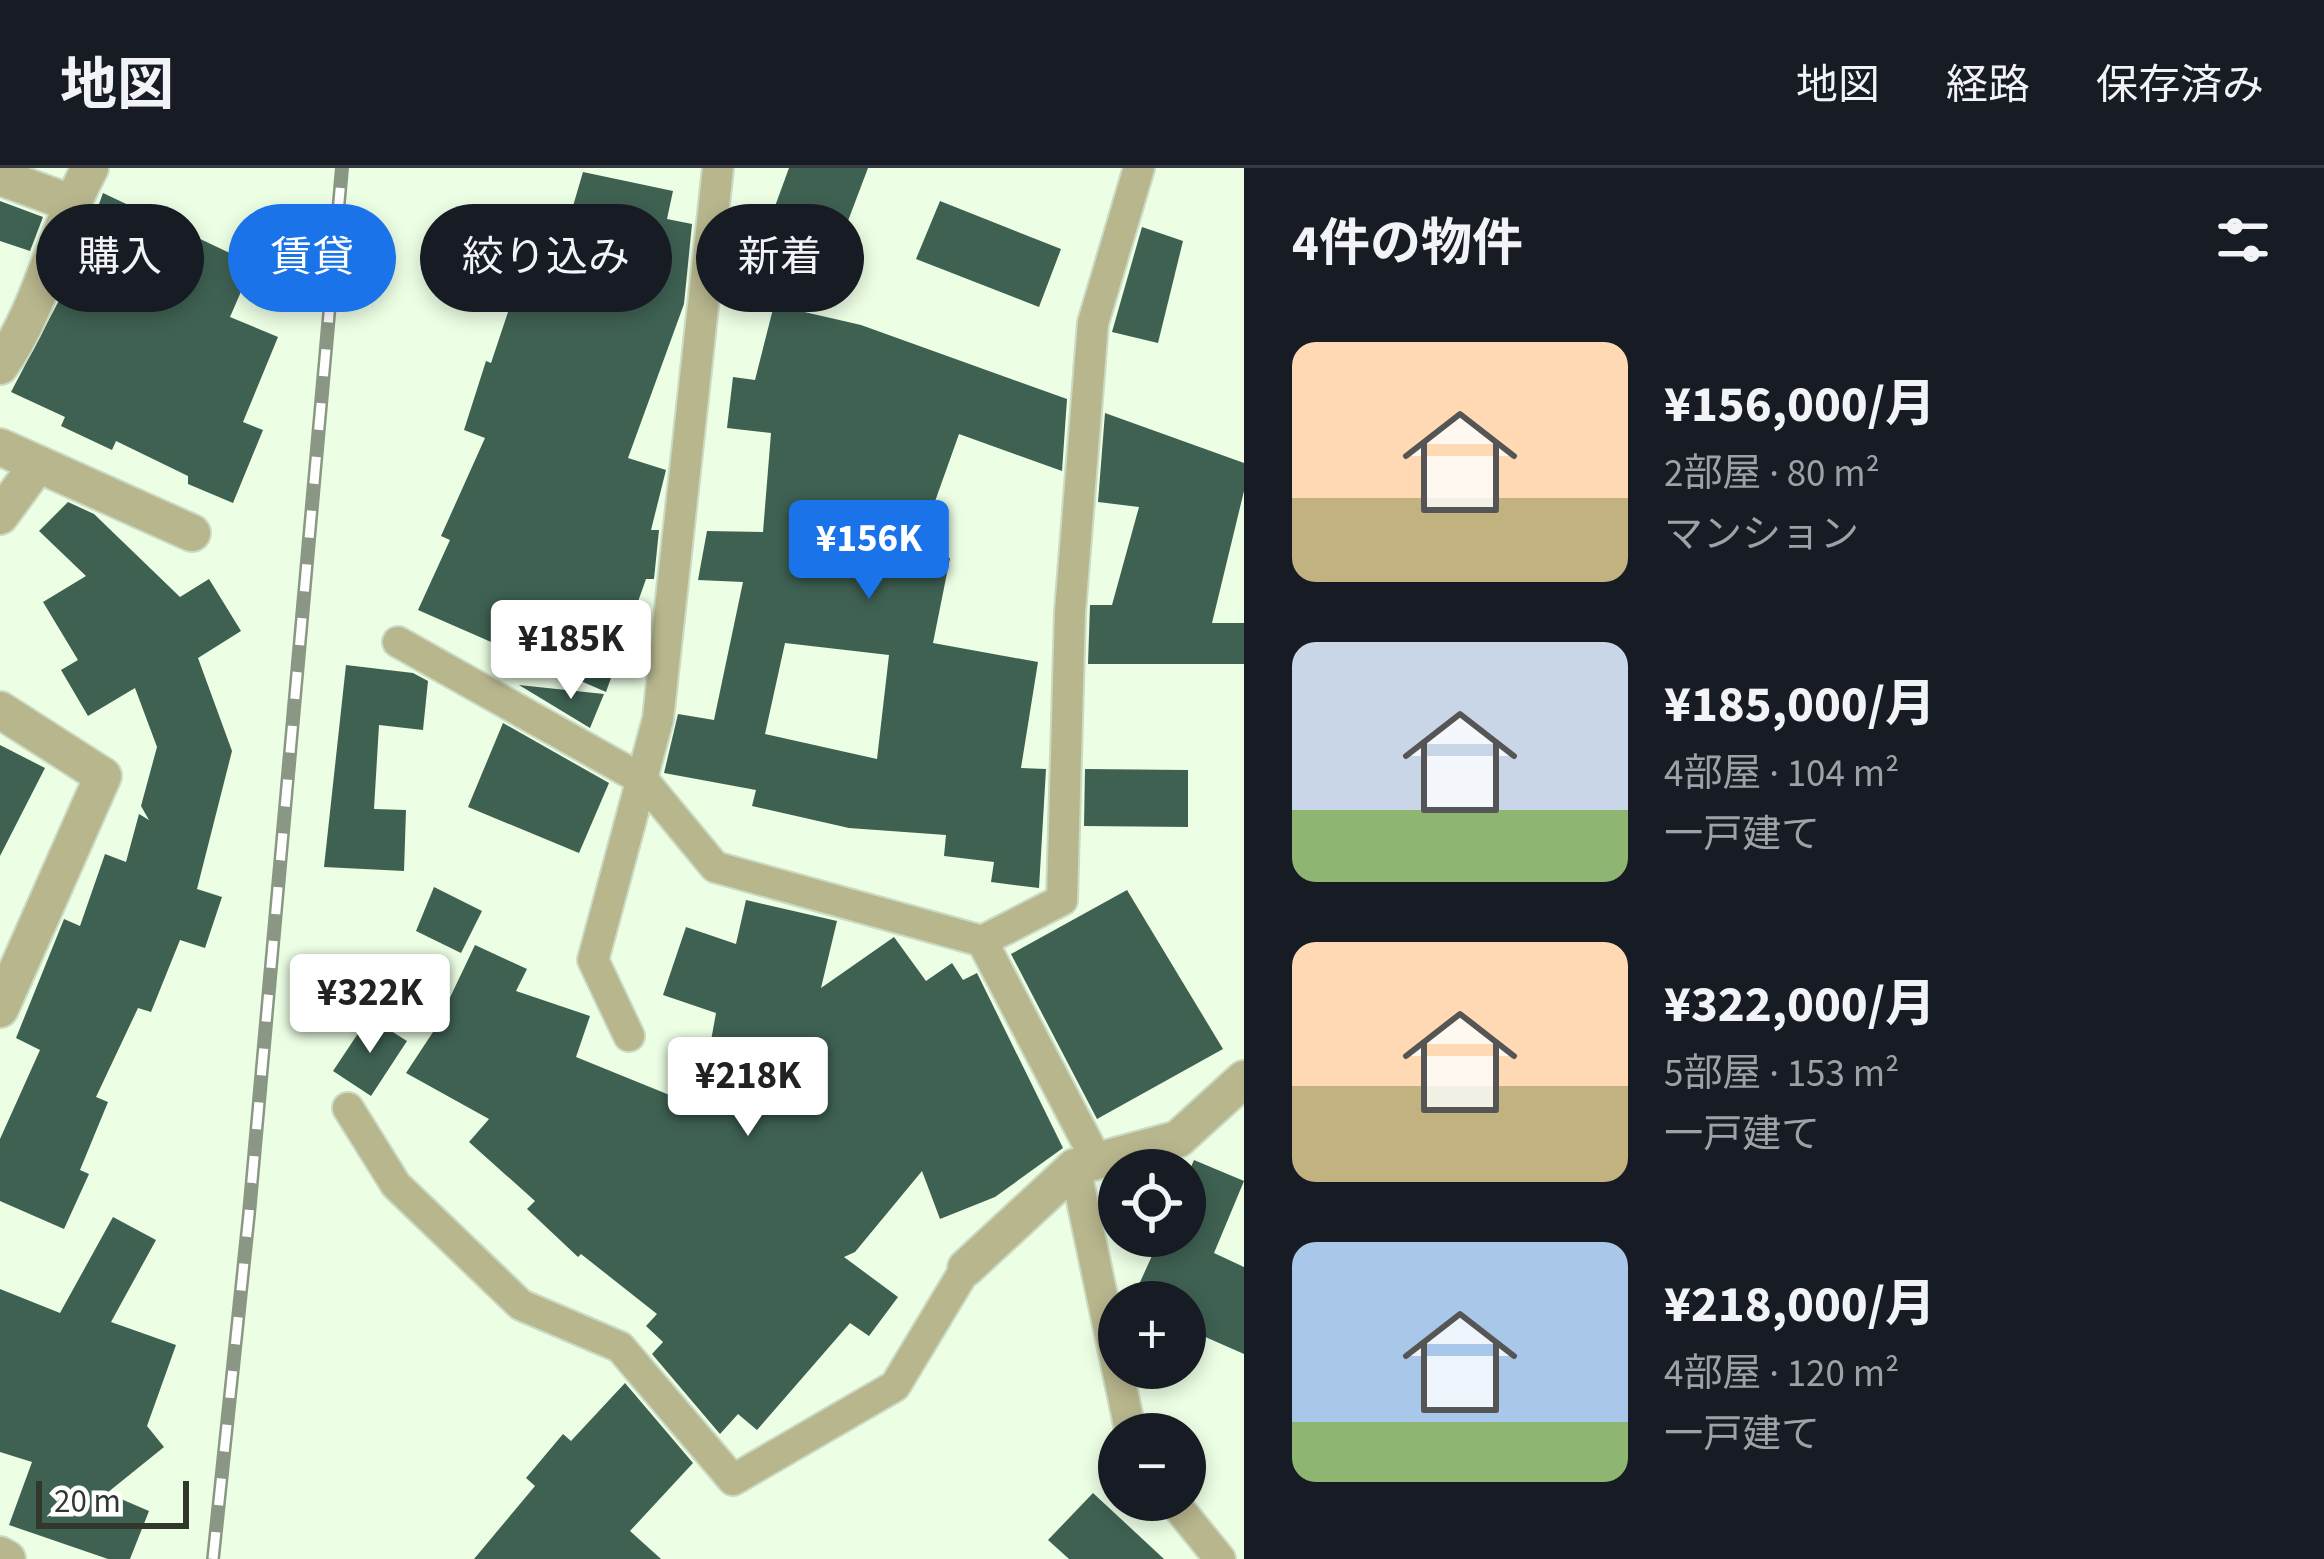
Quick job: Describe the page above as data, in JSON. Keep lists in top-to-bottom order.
{
  "scale_bar": "20 m",
  "page": {
    "header": "地図",
    "nav": ["地図", "経路", "保存済み"],
    "heading": "4件の物件",
    "chip": [
      "購入",
      "賃貸",
      "絞り込み",
      "新着"
    ],
    "list": [
      {
        "name": "¥156,000/月",
        "note": "2部屋 · 80 m² · マンション"
      },
      {
        "name": "¥185,000/月",
        "note": "4部屋 · 104 m² · 一戸建て"
      },
      {
        "name": "¥322,000/月",
        "note": "5部屋 · 153 m² · 一戸建て"
      },
      {
        "name": "¥218,000/月",
        "note": "4部屋 · 120 m² · 一戸建て"
      }
    ],
    "price": [
      "¥156K",
      "¥185K",
      "¥322K",
      "¥218K"
    ],
    "map_buttons": ["+", "−"],
    "scale": "20 m"
  }
}
